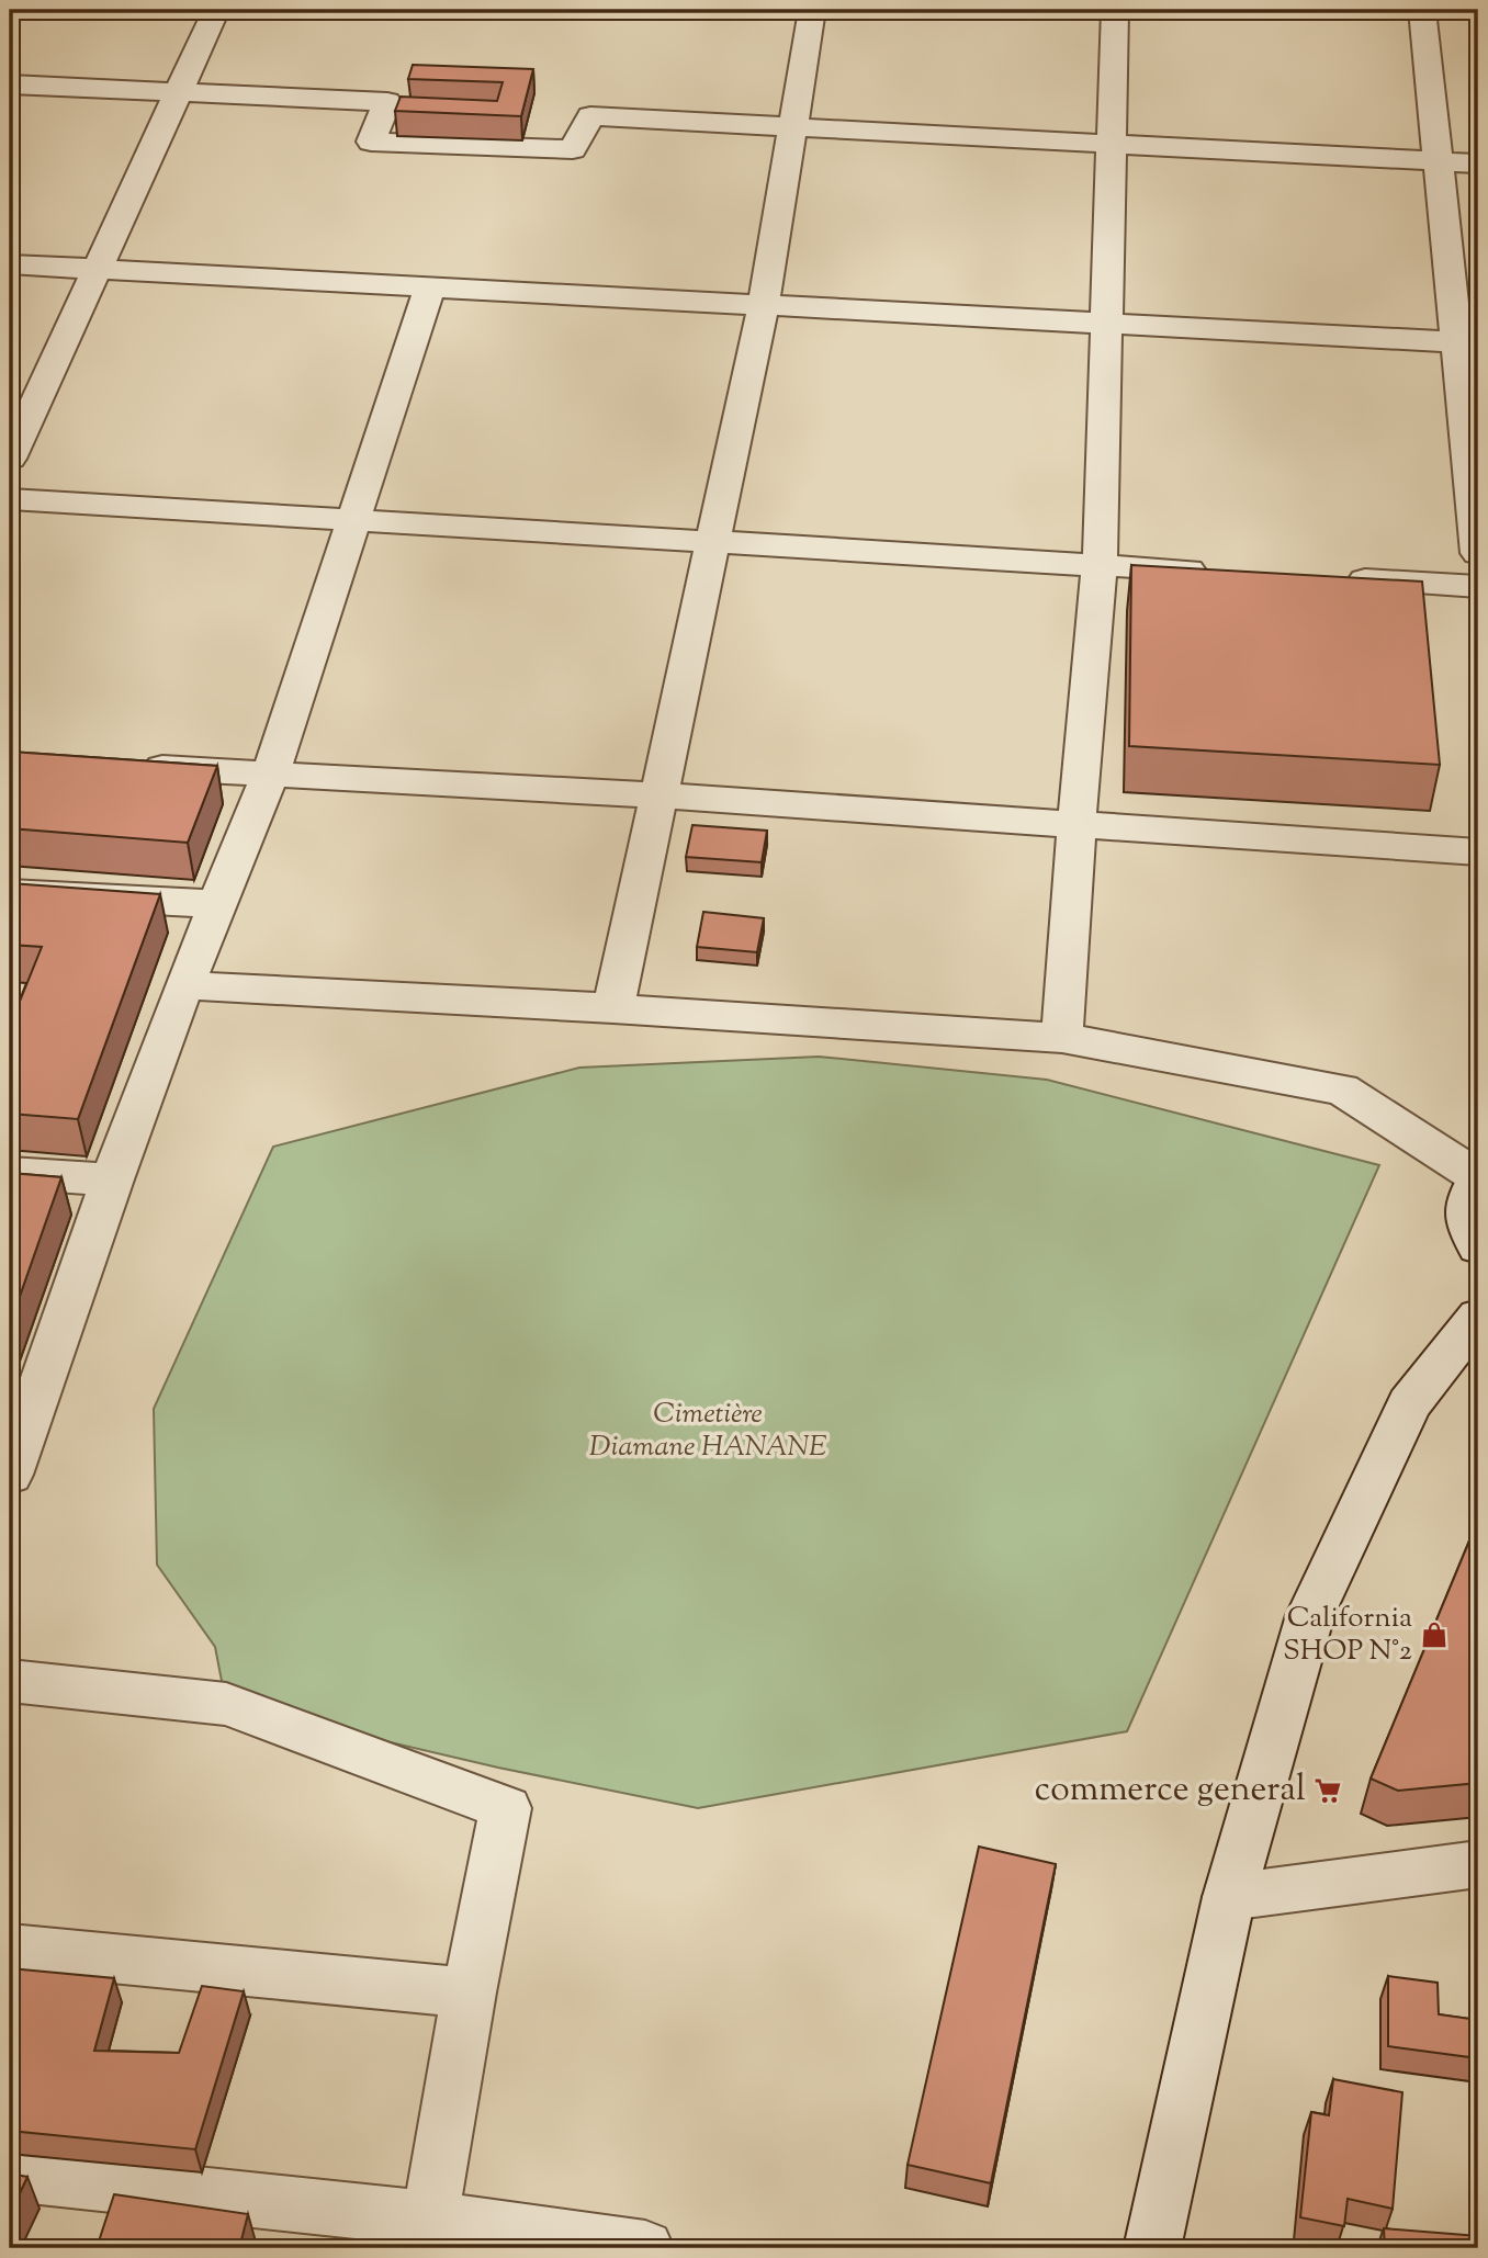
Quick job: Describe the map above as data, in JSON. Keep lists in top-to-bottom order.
{
  "parks": ["Cimetière Diamane HANANE"],
  "places": {
    "shop": ["California SHOP N°2"],
    "supermarket": ["commerce general"]
  }
}
